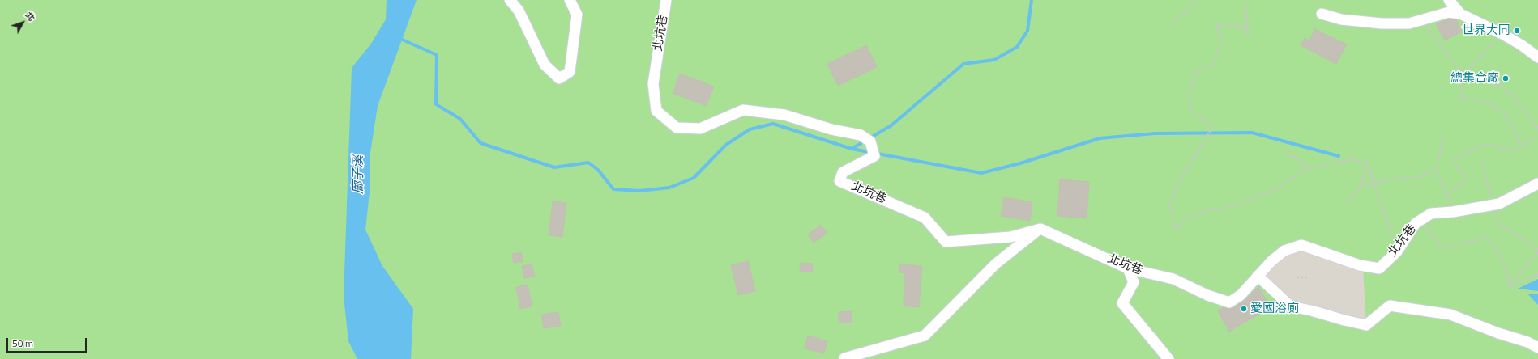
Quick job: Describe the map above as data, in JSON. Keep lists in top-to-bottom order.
{
  "streets": {
    "street": ["北坑巷"]
  },
  "water": ["廍子溪"],
  "places": ["世界大同", "總集合廠", "愛國浴廁"],
  "scale_bar": "50 m",
  "north": "top right"
}
